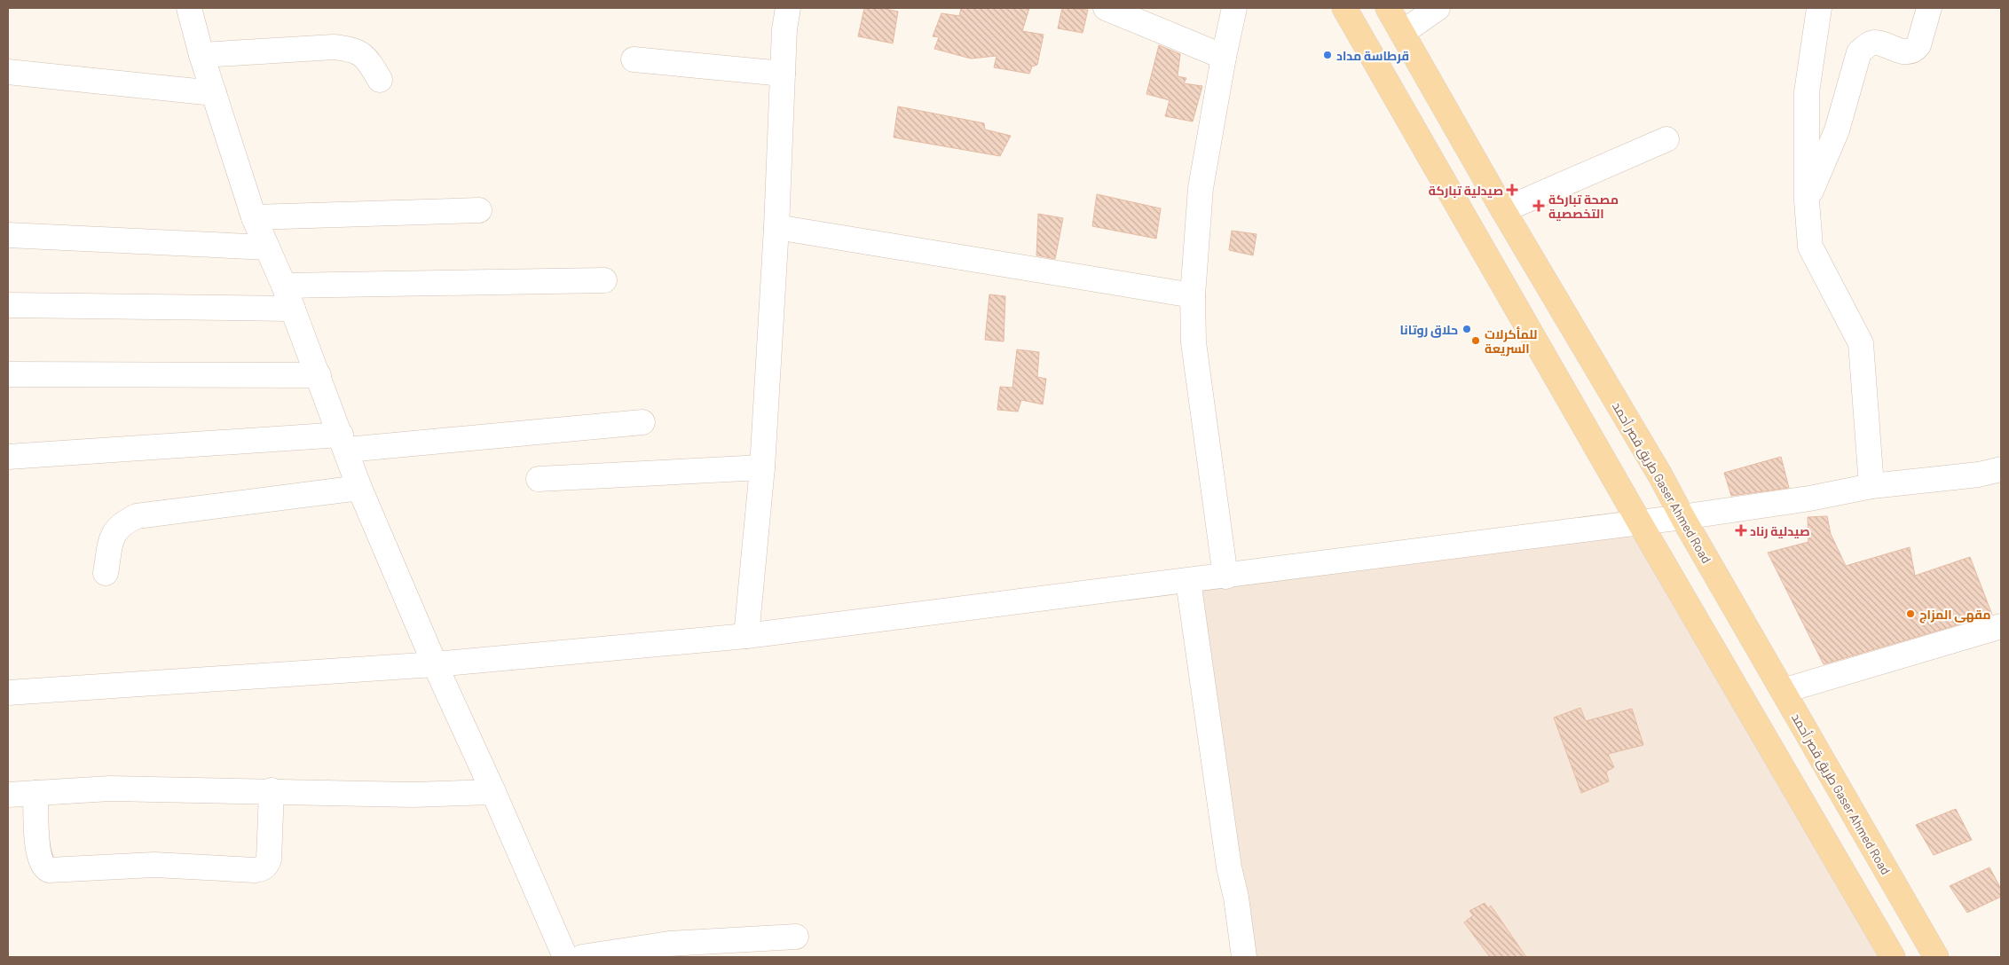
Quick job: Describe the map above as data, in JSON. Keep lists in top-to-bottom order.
{
  "streets": {
    "main road": ["طريق قصر أحمد Gaser Ahmed Road"]
  },
  "places": {
    "other": [
      "قرطاسة مداد",
      "حلاق روتانا",
      "للمأكرلات السريعة",
      "مقهى المزاج"
    ],
    "health": ["صيدلية تباركة", "مصحة تباركة التخصصية", "صيدلية رناد"]
  }
}
